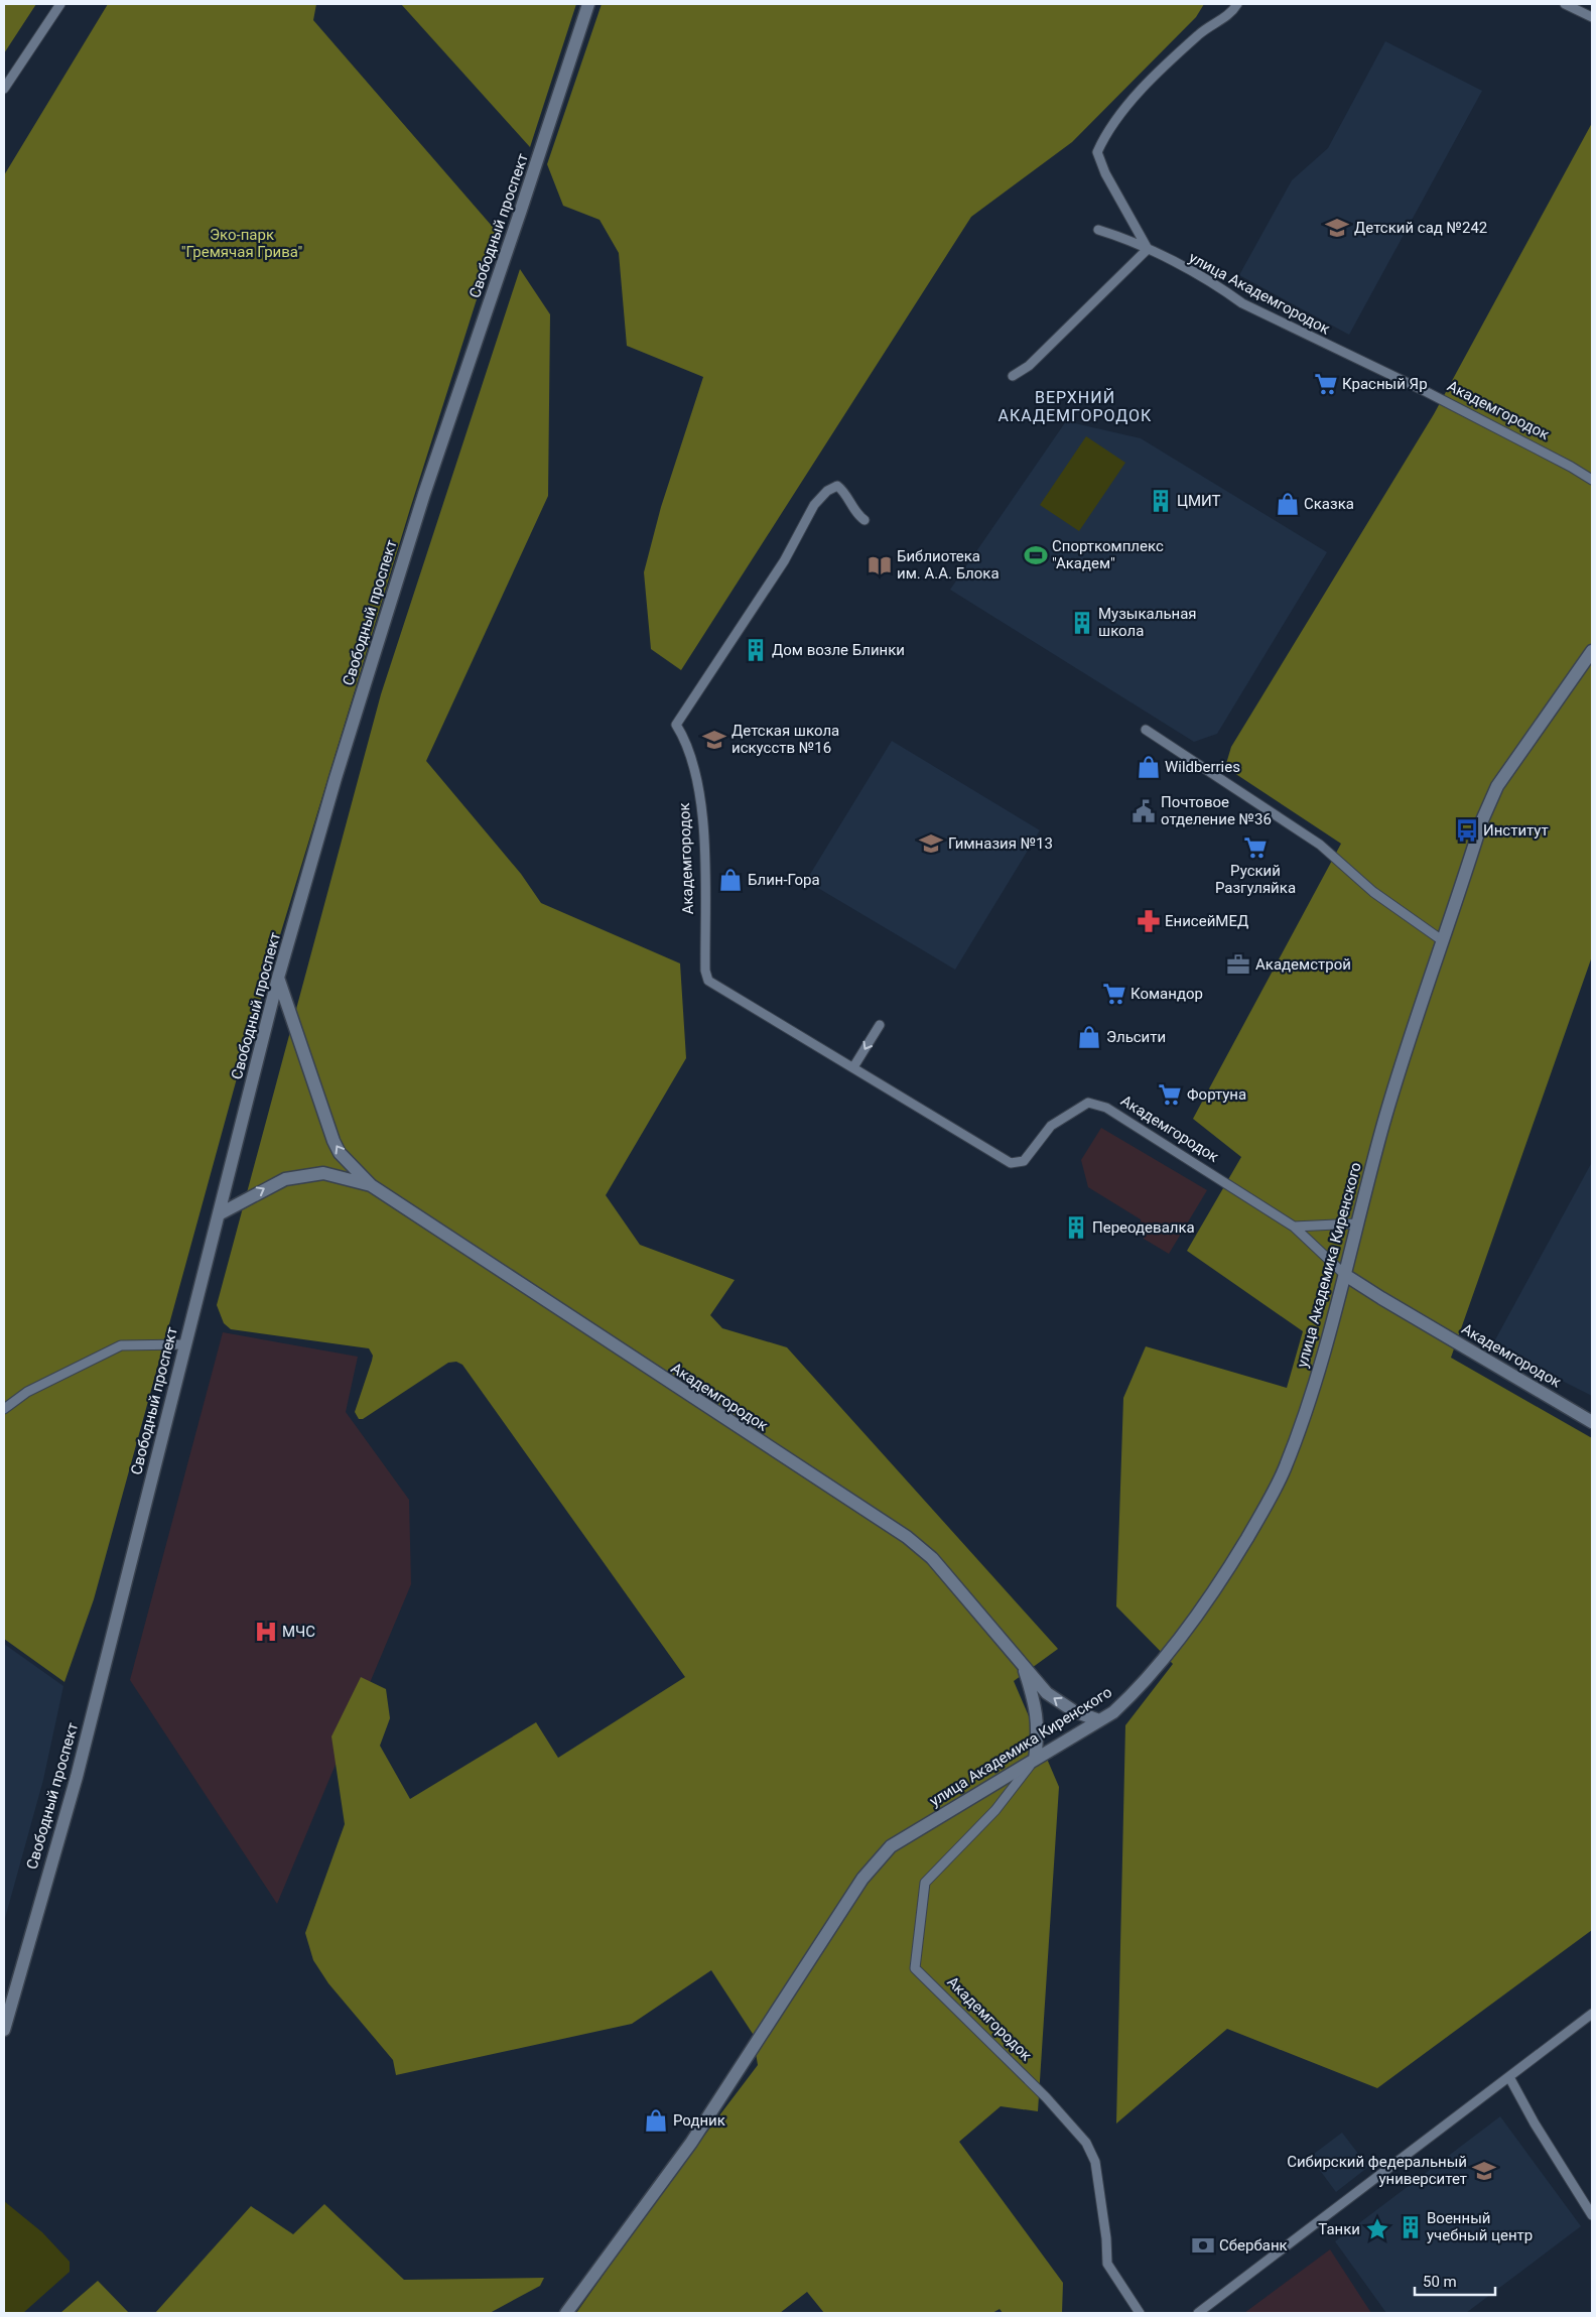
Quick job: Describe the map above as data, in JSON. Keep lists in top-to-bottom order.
{
  "streets": {
    "main road": ["Свободный проспект", "Академгородок", "улица Академика Киренского"],
    "street": ["улица Академгородок"]
  },
  "crossings": [
    ["улица Академгородок", "Академгородок"],
    ["Академгородок", "улица Академика Киренского"]
  ],
  "districts": ["ВЕРХНИЙ АКАДЕМГОРОДОК"],
  "parks": ["Эко-парк \"Гремячая Грива\""],
  "places": {
    "school or university": [
      "Детский сад №242",
      "Детская школа искусств №16",
      "Гимназия №13",
      "Сибирский федеральный университет"
    ],
    "supermarket": [
      "Красный Яр",
      "Руский Разгуляйка",
      "Командор",
      "Фортуна"
    ],
    "building": [
      "ЦМИТ",
      "Музыкальная школа",
      "Дом возле Блинки",
      "Переодевалка",
      "Военный учебный центр"
    ],
    "shop": [
      "Сказка",
      "Wildberries",
      "Блин-Гора",
      "Эльсити",
      "Родник"
    ],
    "sports": ["Спорткомплекс \"Академ\""],
    "library": ["Библиотека им. А.А. Блока"],
    "public building": ["Почтовое отделение №36"],
    "bus stop": ["Институт"],
    "pharmacy": ["ЕнисейМЕД"],
    "office": ["Академстрой"],
    "hospital": ["МЧС"],
    "place": ["Танки"],
    "bank": ["Сбербанк"]
  },
  "scale_bar": "50 m"
}
